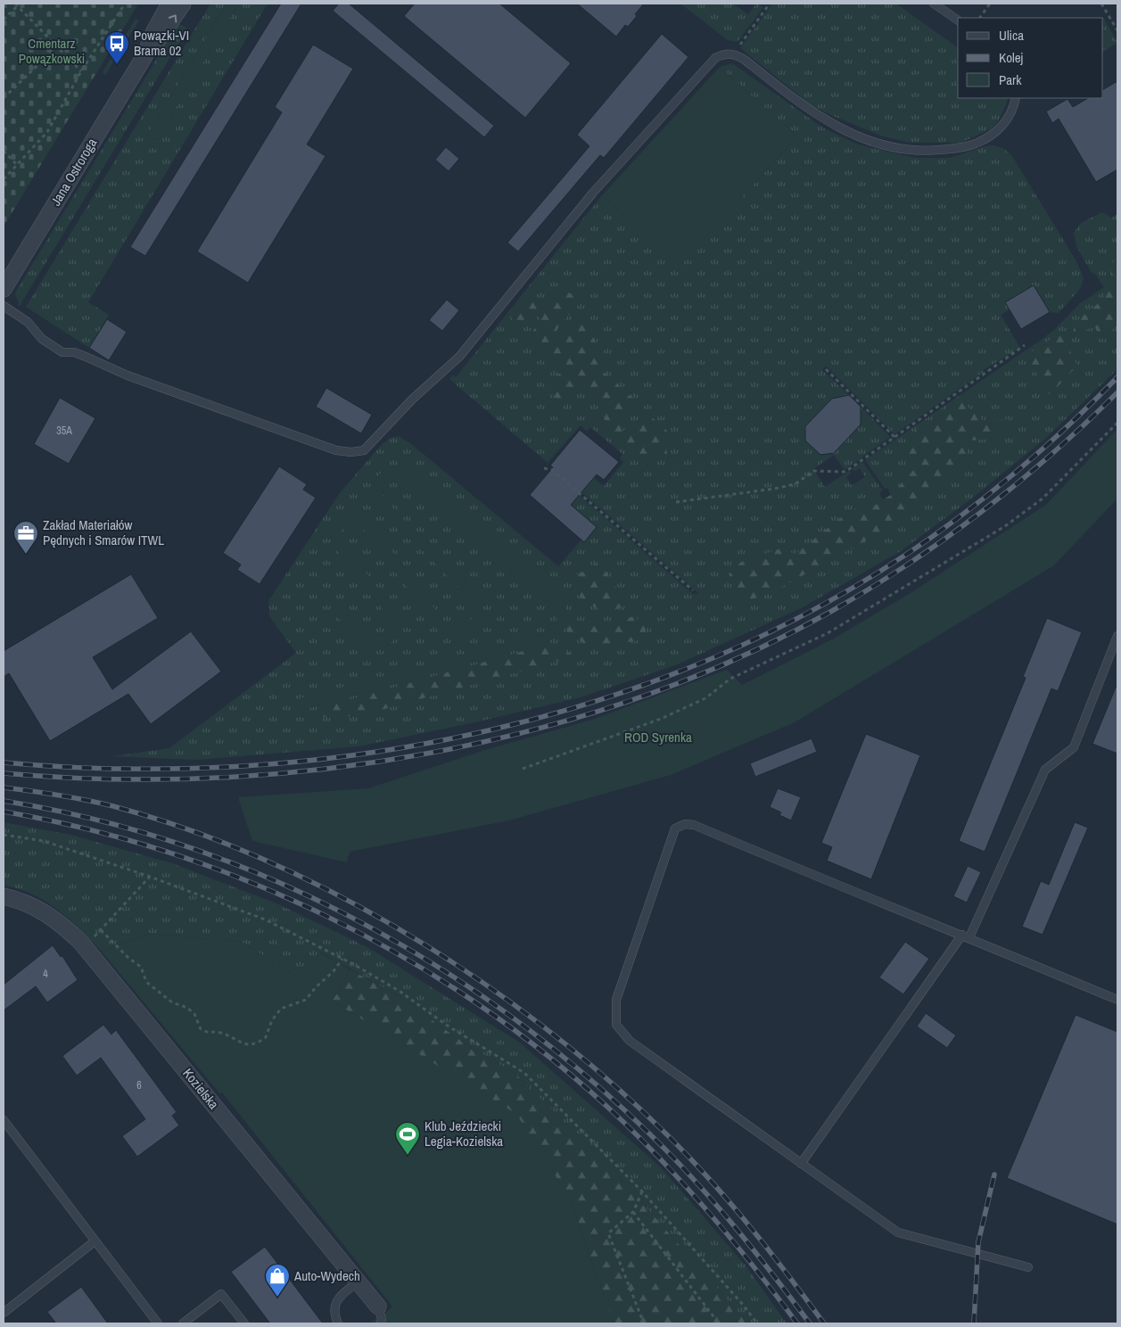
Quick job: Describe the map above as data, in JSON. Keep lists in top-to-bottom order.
{
  "streets": {
    "street": ["Jana Ostroroga", "Kozielska"]
  },
  "parks": ["Cmentarz Powązkowski", "ROD Syrenka"],
  "places": {
    "bus stop": ["Powązki-VI Brama 02"],
    "office": ["Zakład Materiałów Pędnych i Smarów ITWL"],
    "sports": ["Klub Jeździecki Legia-Kozielska"],
    "shop": ["Auto-Wydech"]
  },
  "house_numbers": ["35A", "4", "6"],
  "legend": ["Ulica", "Kolej", "Park"]
}
